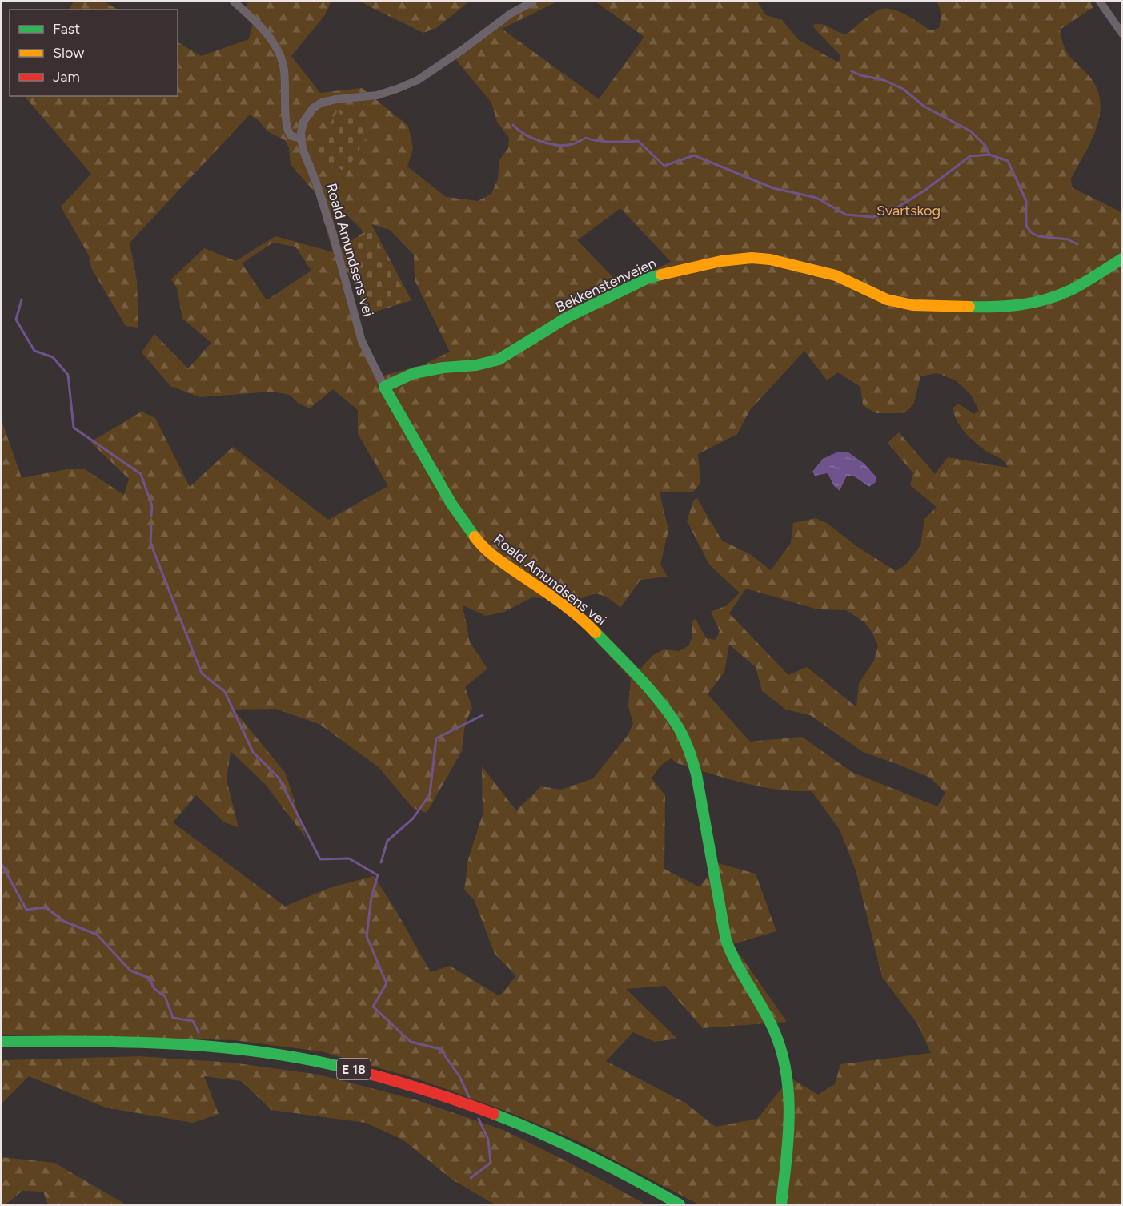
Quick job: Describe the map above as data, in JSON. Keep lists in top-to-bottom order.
{
  "streets": {
    "main road": ["Roald Amundsens vei", "Bekkenstenveien", "E 18"]
  },
  "crossings": [
    ["Roald Amundsens vei", "Bekkenstenveien"]
  ],
  "parks": ["Svartskog"],
  "legend": ["Fast", "Slow", "Jam"]
}
